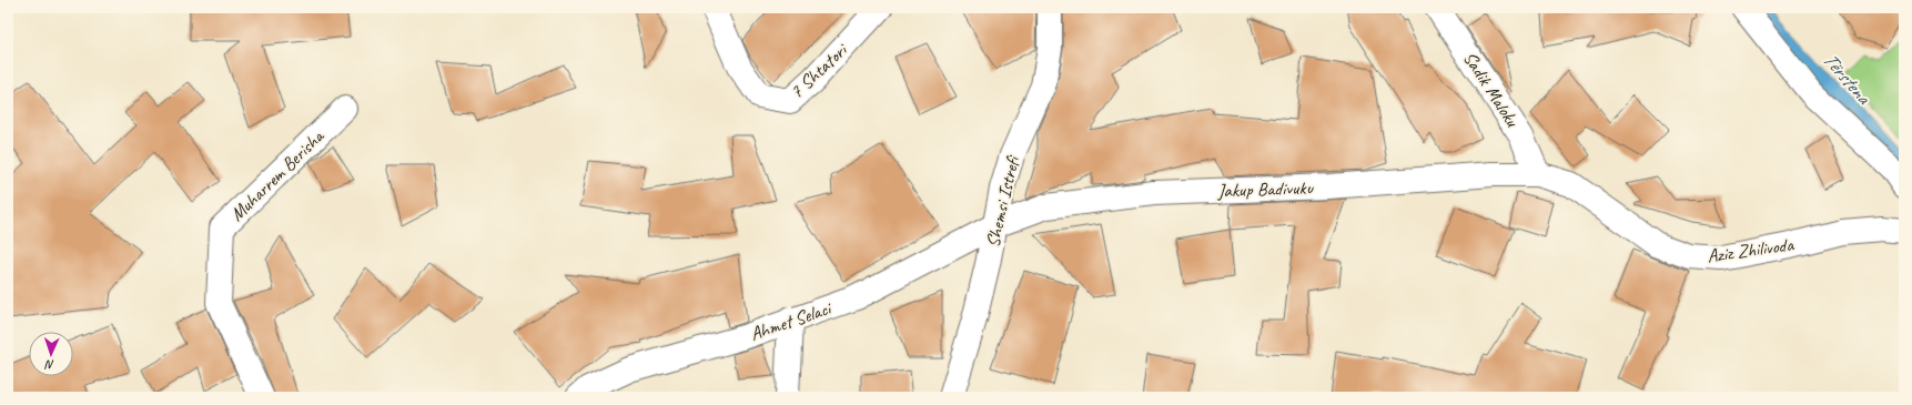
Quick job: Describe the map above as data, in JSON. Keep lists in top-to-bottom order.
{
  "streets": {
    "street": [
      "7 Shtatori",
      "Sadik Maloku",
      "Muharrem Berisha",
      "Jakup Badivuku",
      "Shemsi Istrefi",
      "Aziz Zhilivoda",
      "Ahmet Selaci"
    ]
  },
  "crossings": [
    ["Sadik Maloku", "Jakup Badivuku"],
    ["Sadik Maloku", "Aziz Zhilivoda"],
    ["Jakup Badivuku", "Shemsi Istrefi"],
    ["Jakup Badivuku", "Aziz Zhilivoda"],
    ["Jakup Badivuku", "Ahmet Selaci"],
    ["Shemsi Istrefi", "Ahmet Selaci"]
  ],
  "water": ["Tërstena"],
  "north": "bottom"
}
